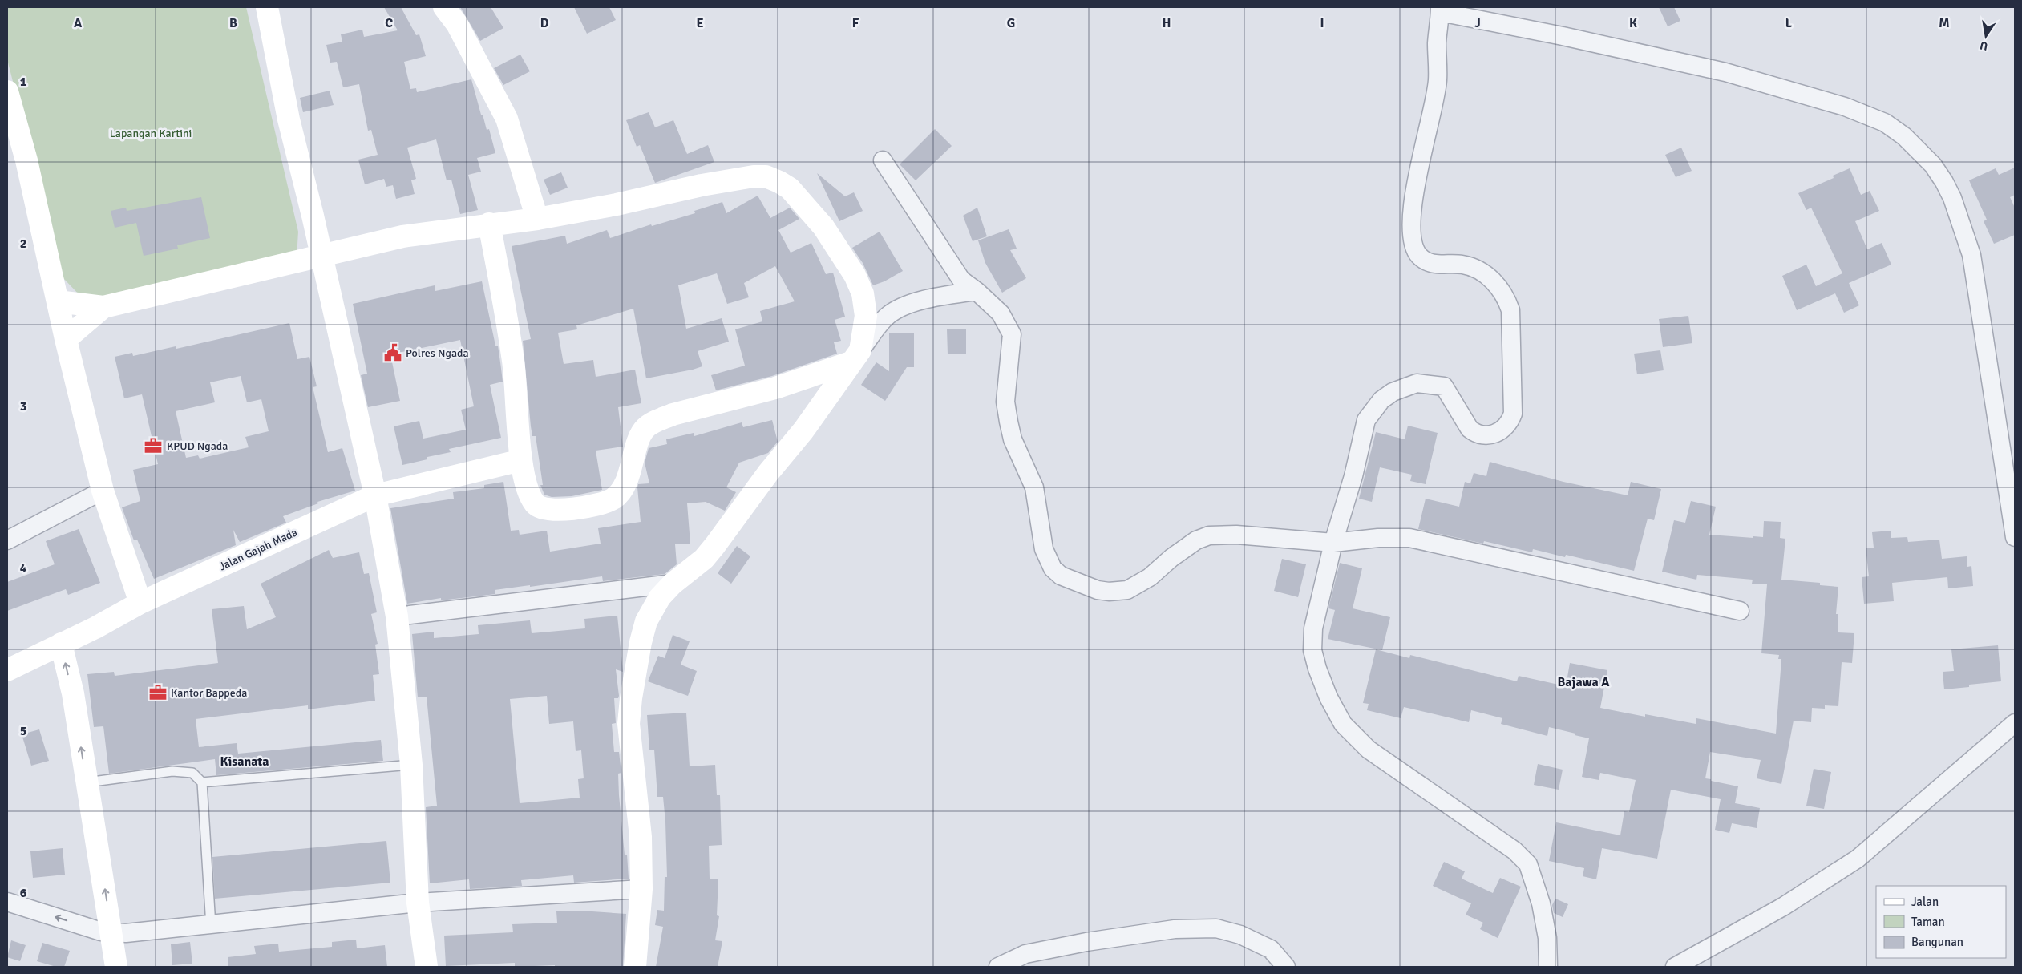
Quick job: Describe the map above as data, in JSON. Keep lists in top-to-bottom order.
{
  "streets": {
    "street": ["Jalan Gajah Mada"]
  },
  "districts": ["Bajawa A", "Kisanata"],
  "parks": ["Lapangan Kartini"],
  "places": {
    "public building": ["Polres Ngada"],
    "office": ["KPUD Ngada", "Kantor Bappeda"]
  },
  "legend": ["Jalan", "Taman", "Bangunan"],
  "north": "bottom",
  "grid": {
    "columns": [
      "A",
      "B",
      "C",
      "D",
      "E",
      "F",
      "G",
      "H",
      "I",
      "J",
      "K",
      "L",
      "M"
    ],
    "rows": [
      "1",
      "2",
      "3",
      "4",
      "5",
      "6"
    ]
  }
}
